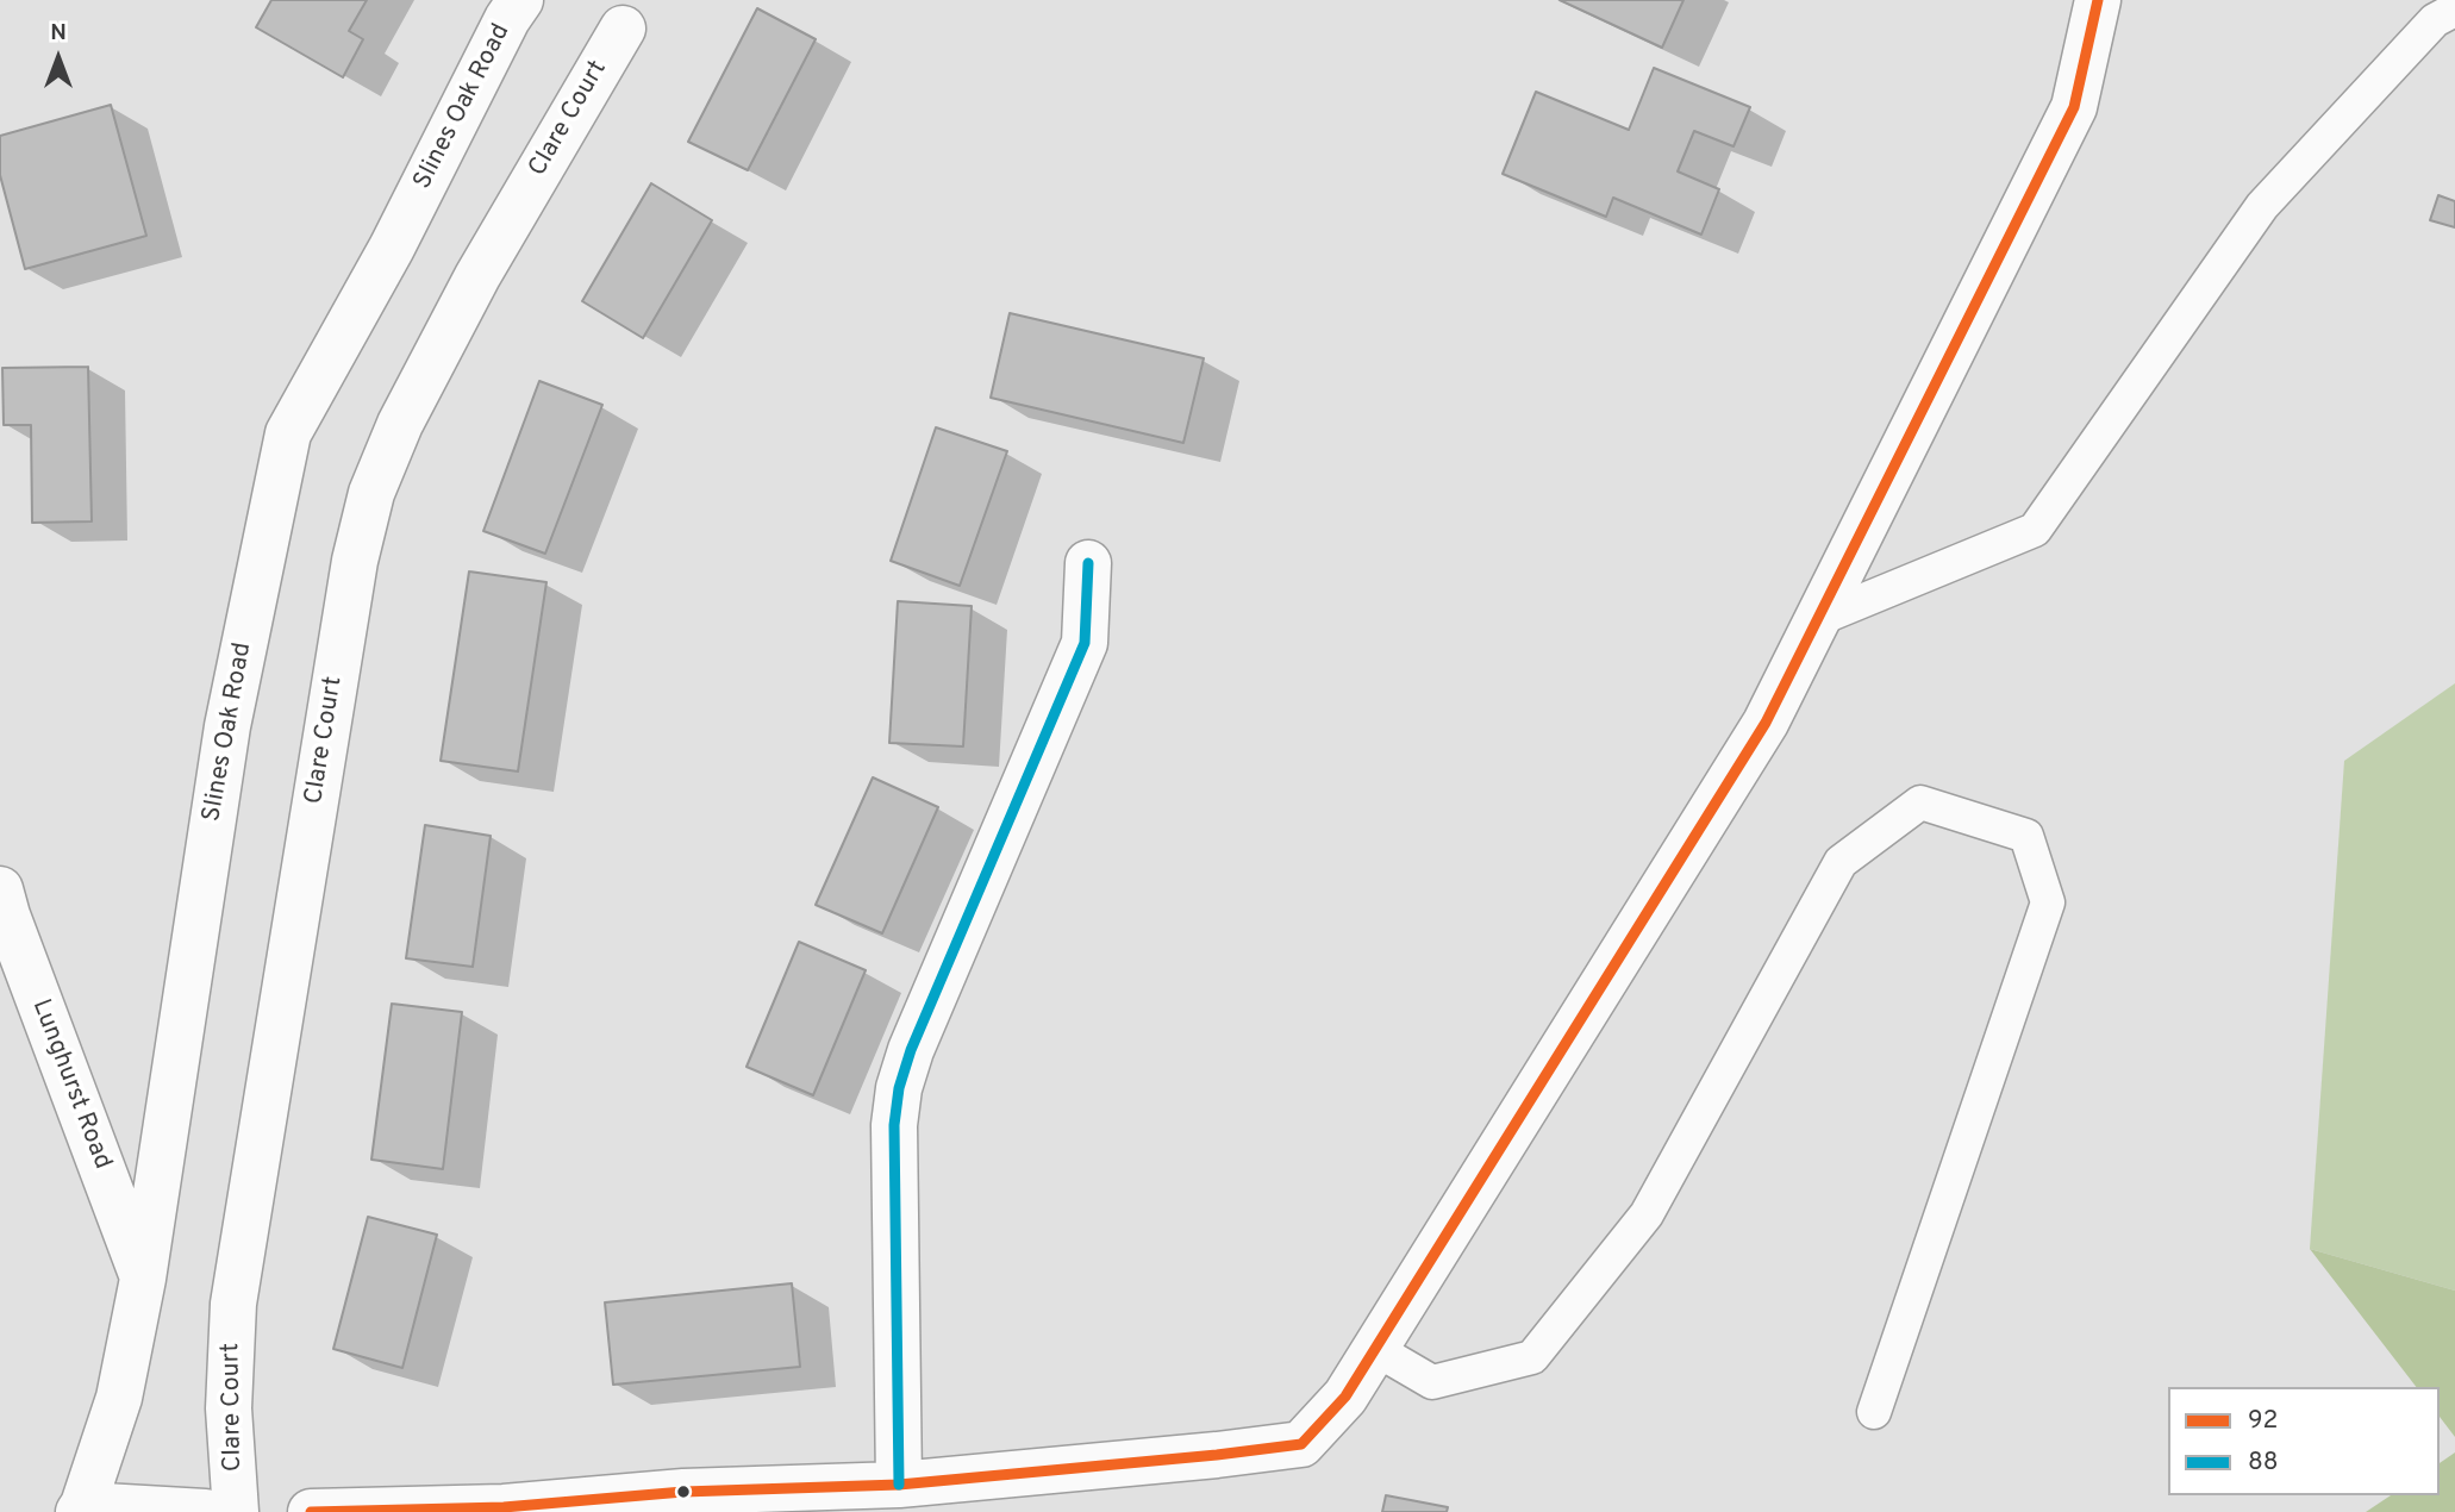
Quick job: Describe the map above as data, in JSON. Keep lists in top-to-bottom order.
{
  "streets": {
    "street": ["Slines Oak Road", "Clare Court", "Lunghurst Road"]
  },
  "crossings": [
    ["Slines Oak Road", "Lunghurst Road"]
  ],
  "lines": ["transit line 92", "transit line 88"],
  "legend": ["92", "88"],
  "north": "top"
}
